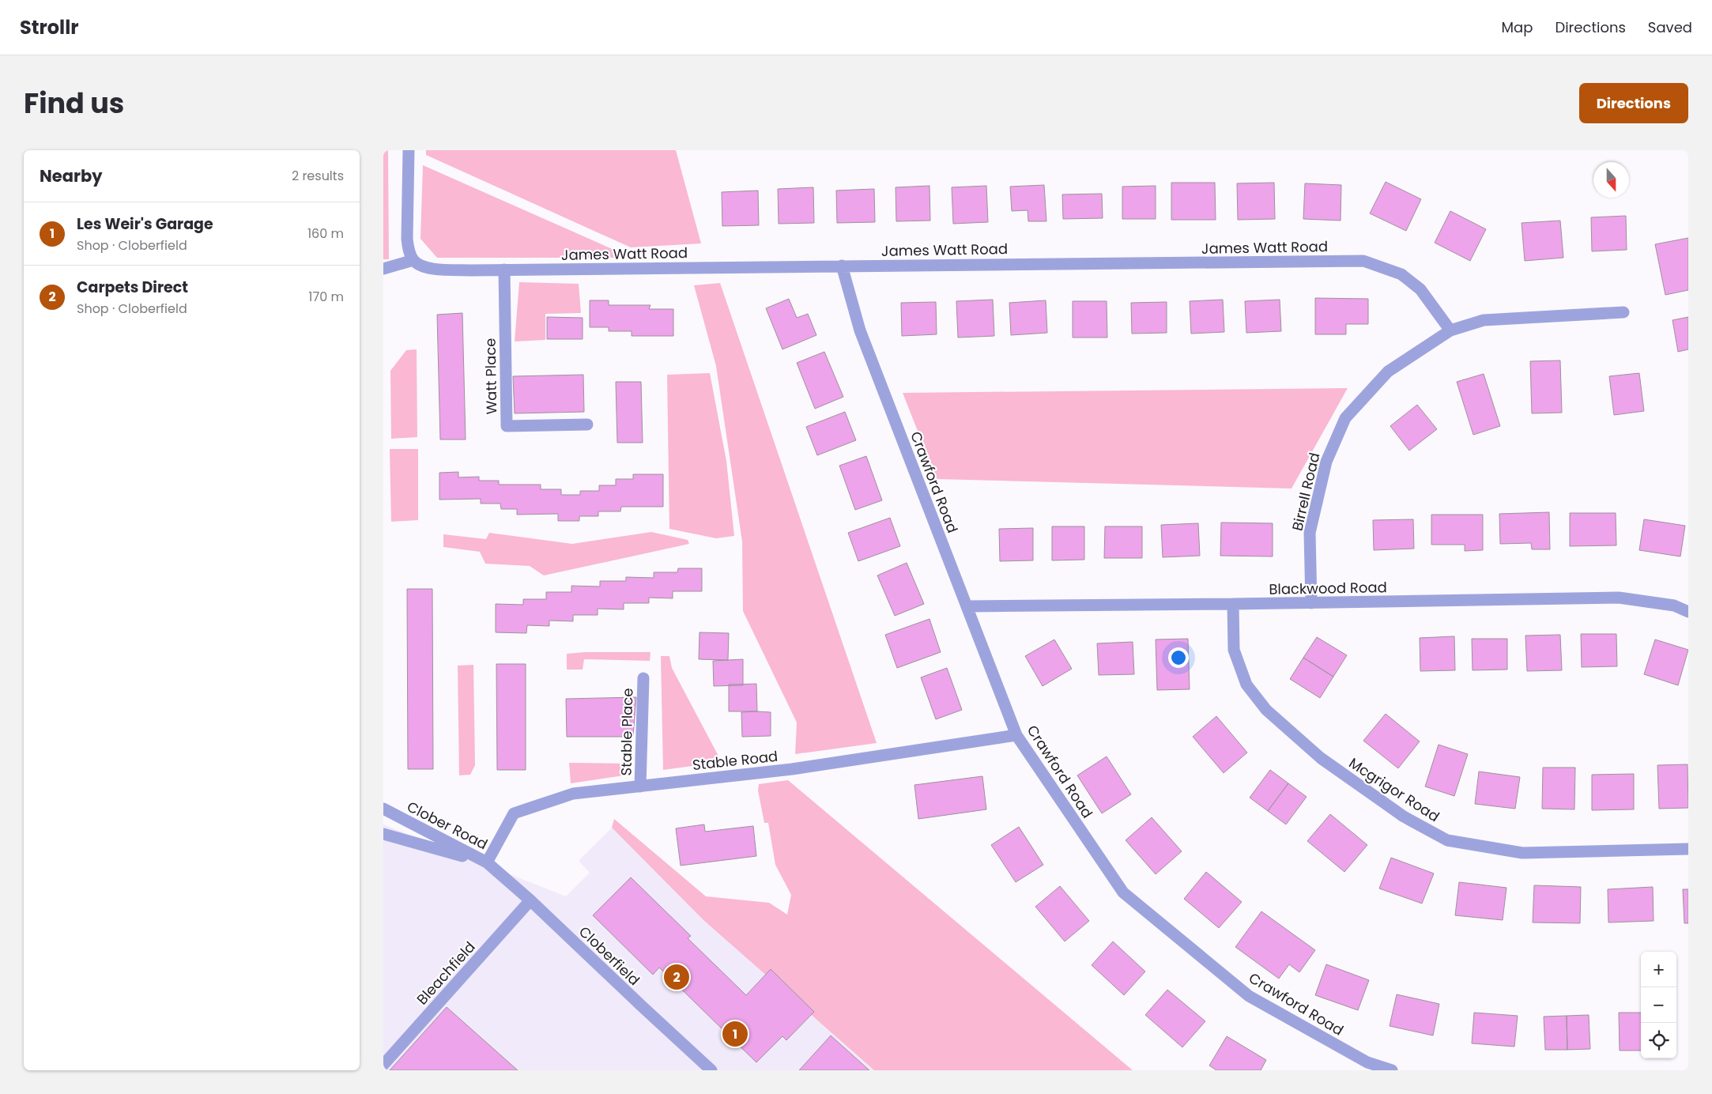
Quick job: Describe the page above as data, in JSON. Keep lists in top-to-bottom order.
{
  "streets": {
    "street": [
      "James Watt Road",
      "Watt Place",
      "Crawford Road",
      "Birrell Road",
      "Blackwood Road",
      "Stable Place",
      "Stable Road",
      "Mcgrigor Road",
      "Clober Road",
      "Cloberfield",
      "Bleachfield"
    ]
  },
  "crossings": [
    ["James Watt Road", "Watt Place"],
    ["James Watt Road", "Crawford Road"],
    ["James Watt Road", "Birrell Road"],
    ["Crawford Road", "Blackwood Road"],
    ["Crawford Road", "Stable Road"],
    ["Birrell Road", "Blackwood Road"],
    ["Blackwood Road", "Mcgrigor Road"],
    ["Stable Place", "Stable Road"],
    ["Stable Road", "Clober Road"],
    ["Stable Road", "Cloberfield"],
    ["Clober Road", "Cloberfield"],
    ["Cloberfield", "Bleachfield"]
  ],
  "north": "bottom",
  "page": {
    "header": "Strollr",
    "nav": ["Map", "Directions", "Saved"],
    "title": "Find us",
    "buttons": "Directions",
    "heading": ["Nearby", "2 results"],
    "list": [
      {
        "mark": "1",
        "name": "Les Weir's Garage",
        "note": "Shop · Cloberfield",
        "value": "160 m"
      },
      {
        "mark": "2",
        "name": "Carpets Direct",
        "note": "Shop · Cloberfield",
        "value": "170 m"
      }
    ],
    "map_buttons": ["+", "−"],
    "pins": ["2", "1"]
  }
}
